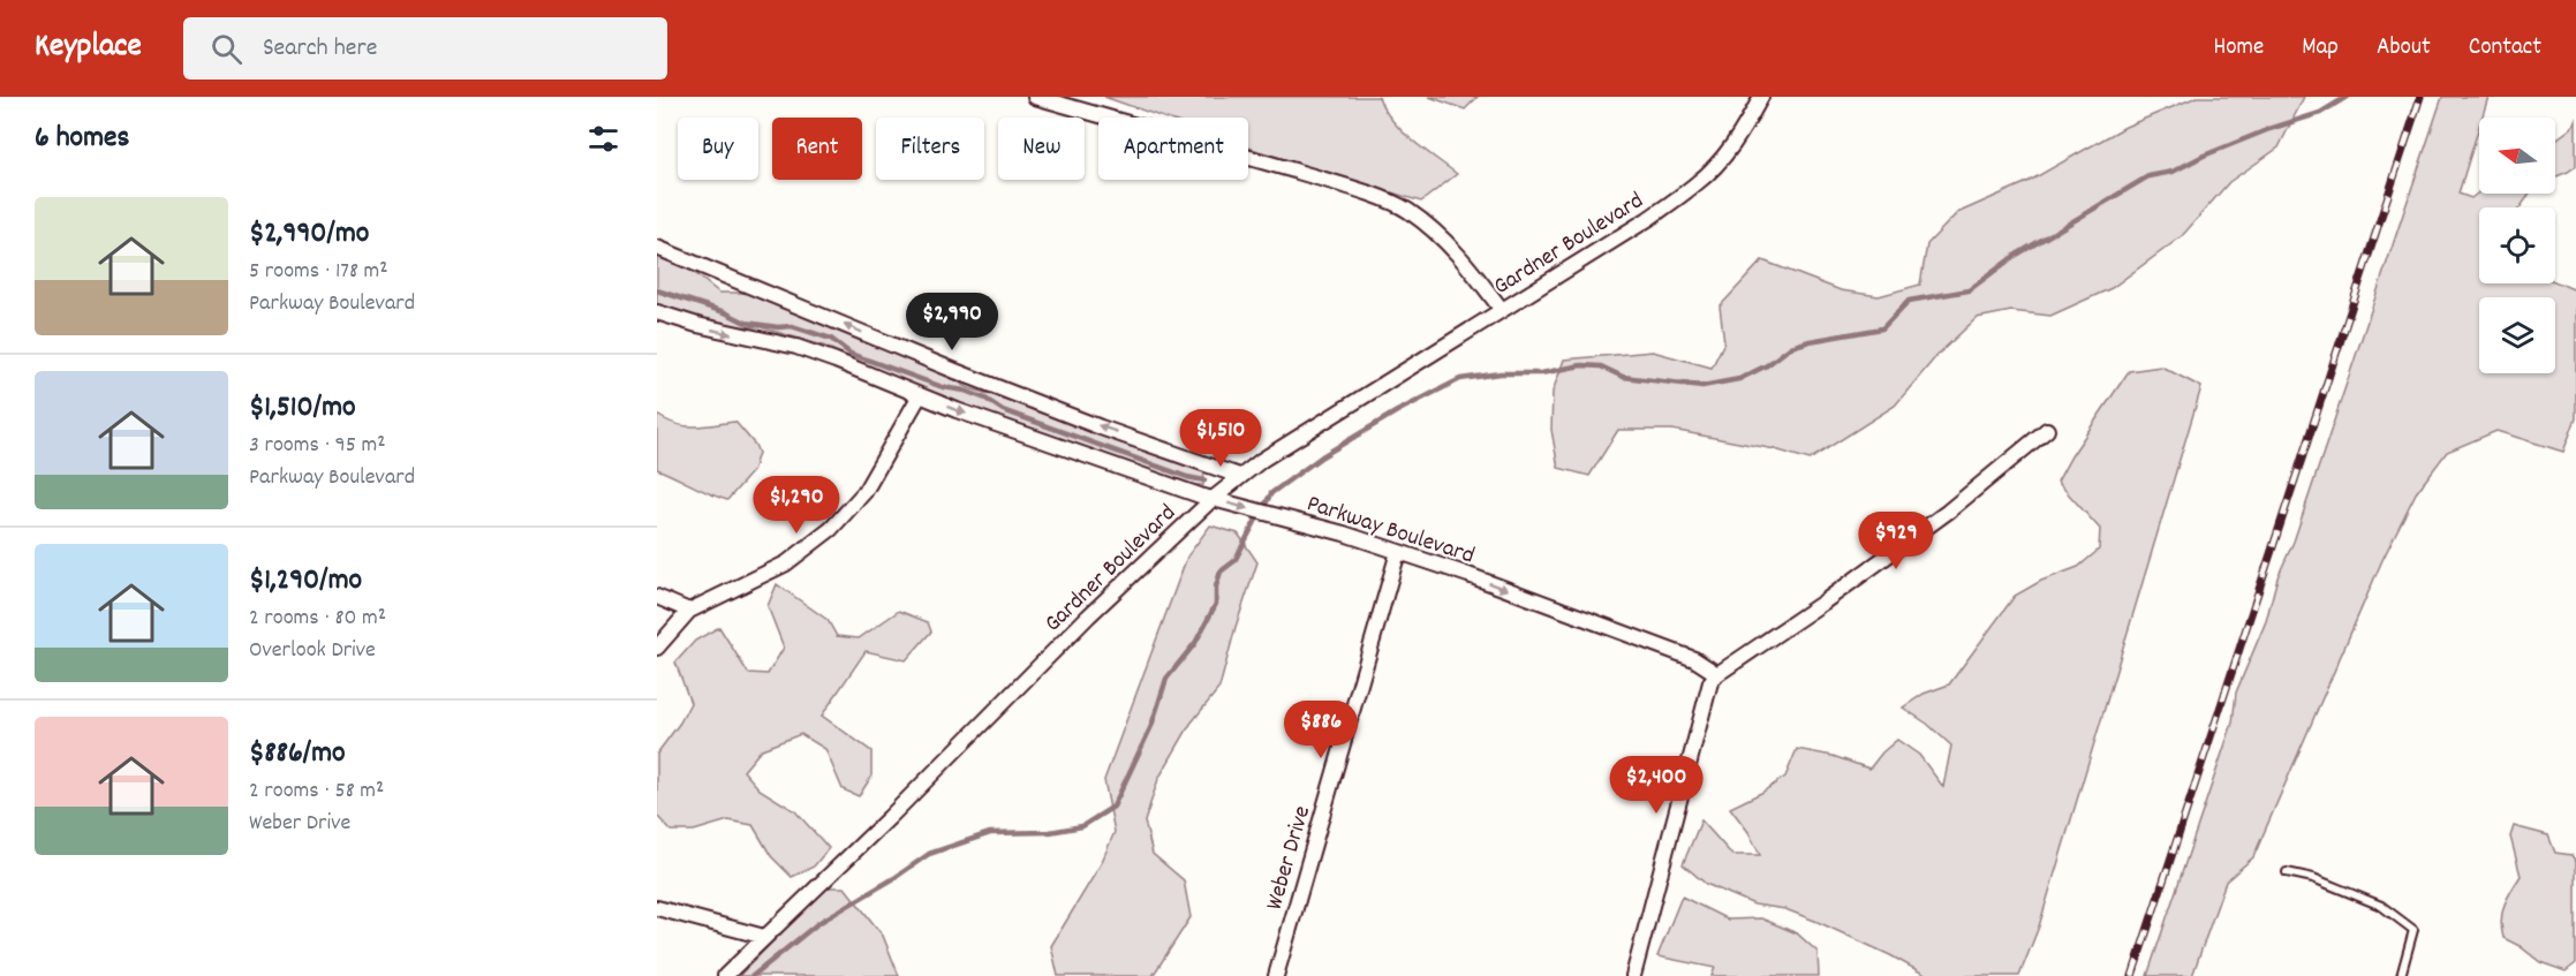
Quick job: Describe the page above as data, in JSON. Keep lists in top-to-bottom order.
{
  "streets": {
    "street": ["Gardner Boulevard", "Parkway Boulevard", "Weber Drive"]
  },
  "crossings": [
    ["Gardner Boulevard", "Parkway Boulevard"],
    ["Parkway Boulevard", "Weber Drive"]
  ],
  "north": "left",
  "page": {
    "header": "Keyplace",
    "search": "Search here",
    "nav": [
      "Home",
      "Map",
      "About",
      "Contact"
    ],
    "heading": "6 homes",
    "chip": [
      "Buy",
      "Rent",
      "Filters",
      "New",
      "Apartment"
    ],
    "list": [
      {
        "name": "$2,990/mo",
        "note": "5 rooms · 178 m² · Parkway Boulevard"
      },
      {
        "name": "$1,510/mo",
        "note": "3 rooms · 95 m² · Parkway Boulevard"
      },
      {
        "name": "$1,290/mo",
        "note": "2 rooms · 80 m² · Overlook Drive"
      },
      {
        "name": "$886/mo",
        "note": "2 rooms · 58 m² · Weber Drive"
      }
    ],
    "price": [
      "$2,990",
      "$1,510",
      "$1,290",
      "$929",
      "$886",
      "$2,400"
    ]
  }
}
